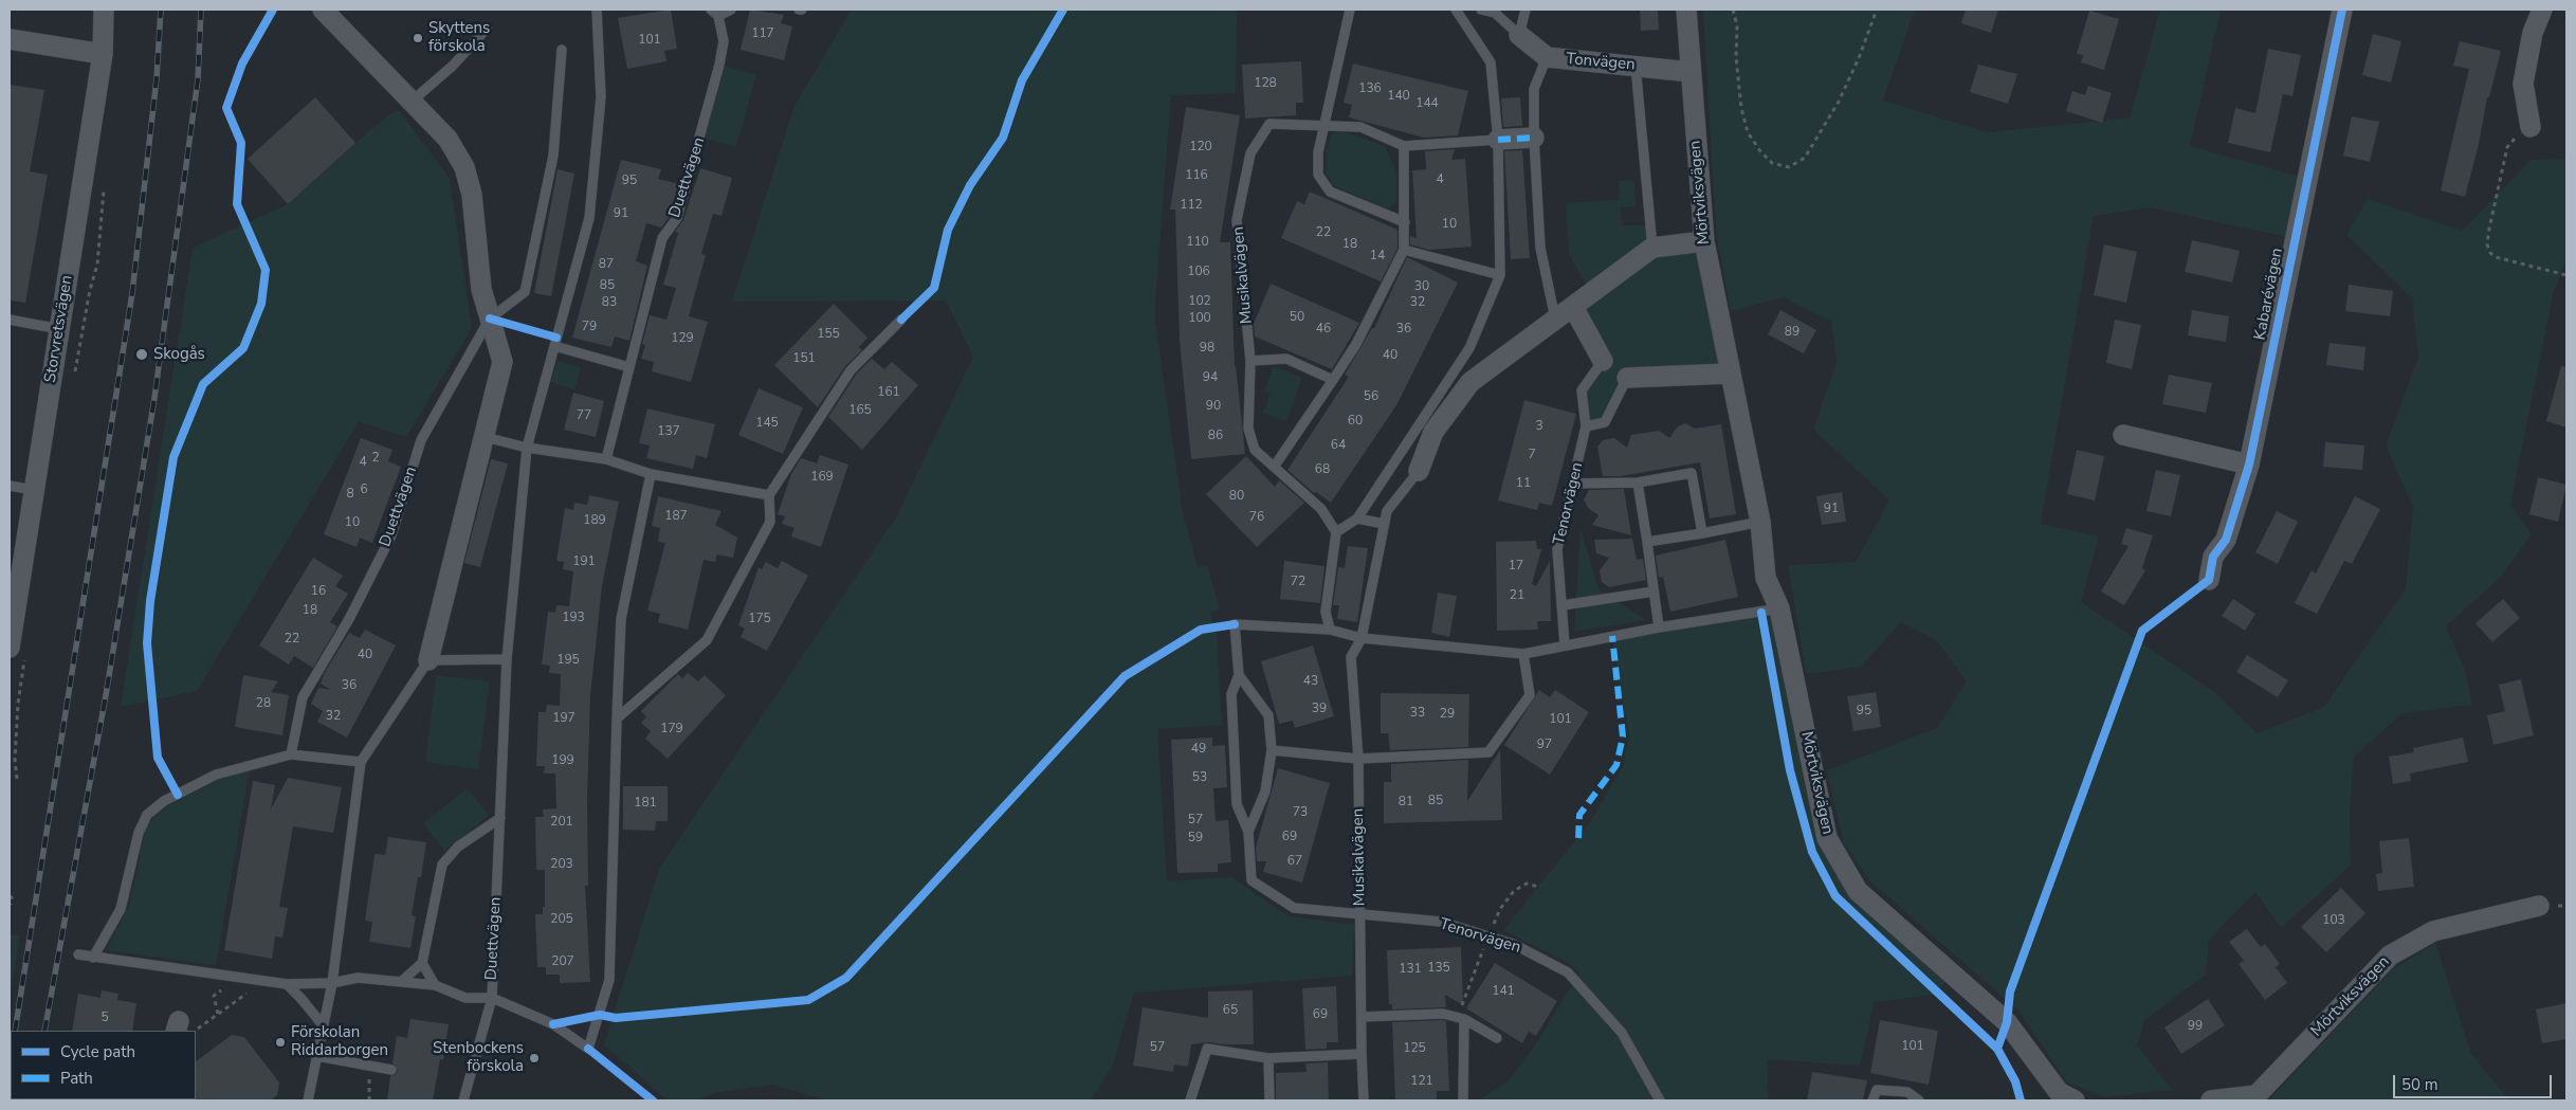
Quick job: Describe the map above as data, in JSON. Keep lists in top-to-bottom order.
{
  "streets": {
    "street": [
      "Tonvägen",
      "Mörtviksvägen",
      "Musikalvägen",
      "Kabarévägen",
      "Storvretsvägen"
    ],
    "lane": ["Duettvägen", "Tenorvägen"]
  },
  "crossings": [
    ["Tonvägen", "Mörtviksvägen"],
    ["Mörtviksvägen", "Musikalvägen"],
    ["Musikalvägen", "Tenorvägen"]
  ],
  "places": [
    "Skyttens förskola",
    "Skogås",
    "Förskolan Riddarborgen",
    "Stenbockens förskola"
  ],
  "house_numbers": [
    "117",
    "101",
    "128",
    "136",
    "140",
    "144",
    "120",
    "116",
    "4",
    "95",
    "112",
    "91",
    "10",
    "22",
    "110",
    "18",
    "14",
    "87",
    "106",
    "85",
    "30",
    "102",
    "83",
    "32",
    "50",
    "100",
    "79",
    "46",
    "36",
    "89",
    "155",
    "129",
    "98",
    "40",
    "151",
    "94",
    "161",
    "56",
    "90",
    "165",
    "77",
    "60",
    "145",
    "3",
    "137",
    "86",
    "64",
    "7",
    "2",
    "4",
    "68",
    "169",
    "11",
    "6",
    "8",
    "80",
    "91",
    "187",
    "76",
    "189",
    "10",
    "191",
    "17",
    "72",
    "16",
    "21",
    "18",
    "193",
    "175",
    "22",
    "40",
    "195",
    "43",
    "36",
    "28",
    "39",
    "95",
    "33",
    "29",
    "32",
    "197",
    "101",
    "179",
    "97",
    "49",
    "199",
    "53",
    "85",
    "81",
    "181",
    "73",
    "57",
    "201",
    "69",
    "59",
    "67",
    "203",
    "205",
    "103",
    "207",
    "135",
    "131",
    "141",
    "65",
    "69",
    "5",
    "99",
    "101",
    "57",
    "125",
    "121"
  ],
  "legend": ["Cycle path", "Path"],
  "scale_bar": "50 m"
}
